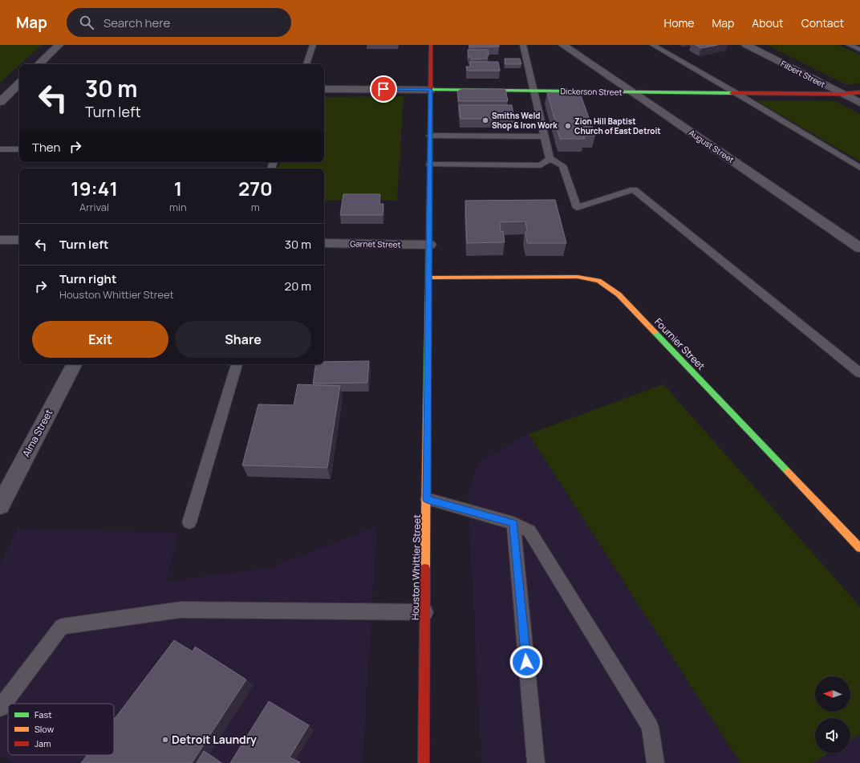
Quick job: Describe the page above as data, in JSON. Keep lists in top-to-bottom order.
{
  "streets": {
    "street": [
      "Filbert Street",
      "Dickerson Street",
      "August Street",
      "Garnet Street",
      "Fournier Street",
      "Alma Street",
      "Houston Whittier Street"
    ]
  },
  "crossings": [
    ["Filbert Street", "Dickerson Street"],
    ["Dickerson Street", "August Street"],
    ["Dickerson Street", "Houston Whittier Street"],
    ["Garnet Street", "Houston Whittier Street"],
    ["Fournier Street", "Houston Whittier Street"]
  ],
  "places": ["Smiths Weld Shop & Iron Work", "Zion Hill Baptist Church of East Detroit", "Detroit Laundry"],
  "legend": ["Fast", "Slow", "Jam"],
  "north": "left",
  "page": {
    "header": "Map",
    "search": "Search here",
    "nav": [
      "Home",
      "Map",
      "About",
      "Contact"
    ],
    "turn": ["30 m", "Turn left"],
    "then": "Then",
    "eta": [
      "19:41",
      "Arrival",
      "1",
      "min",
      "270",
      "m"
    ],
    "list": [
      {
        "name": "Turn left",
        "value": "30 m"
      },
      {
        "name": "Turn right",
        "note": "Houston Whittier Street",
        "value": "20 m"
      }
    ],
    "buttons": ["Exit", "Share"]
  }
}
